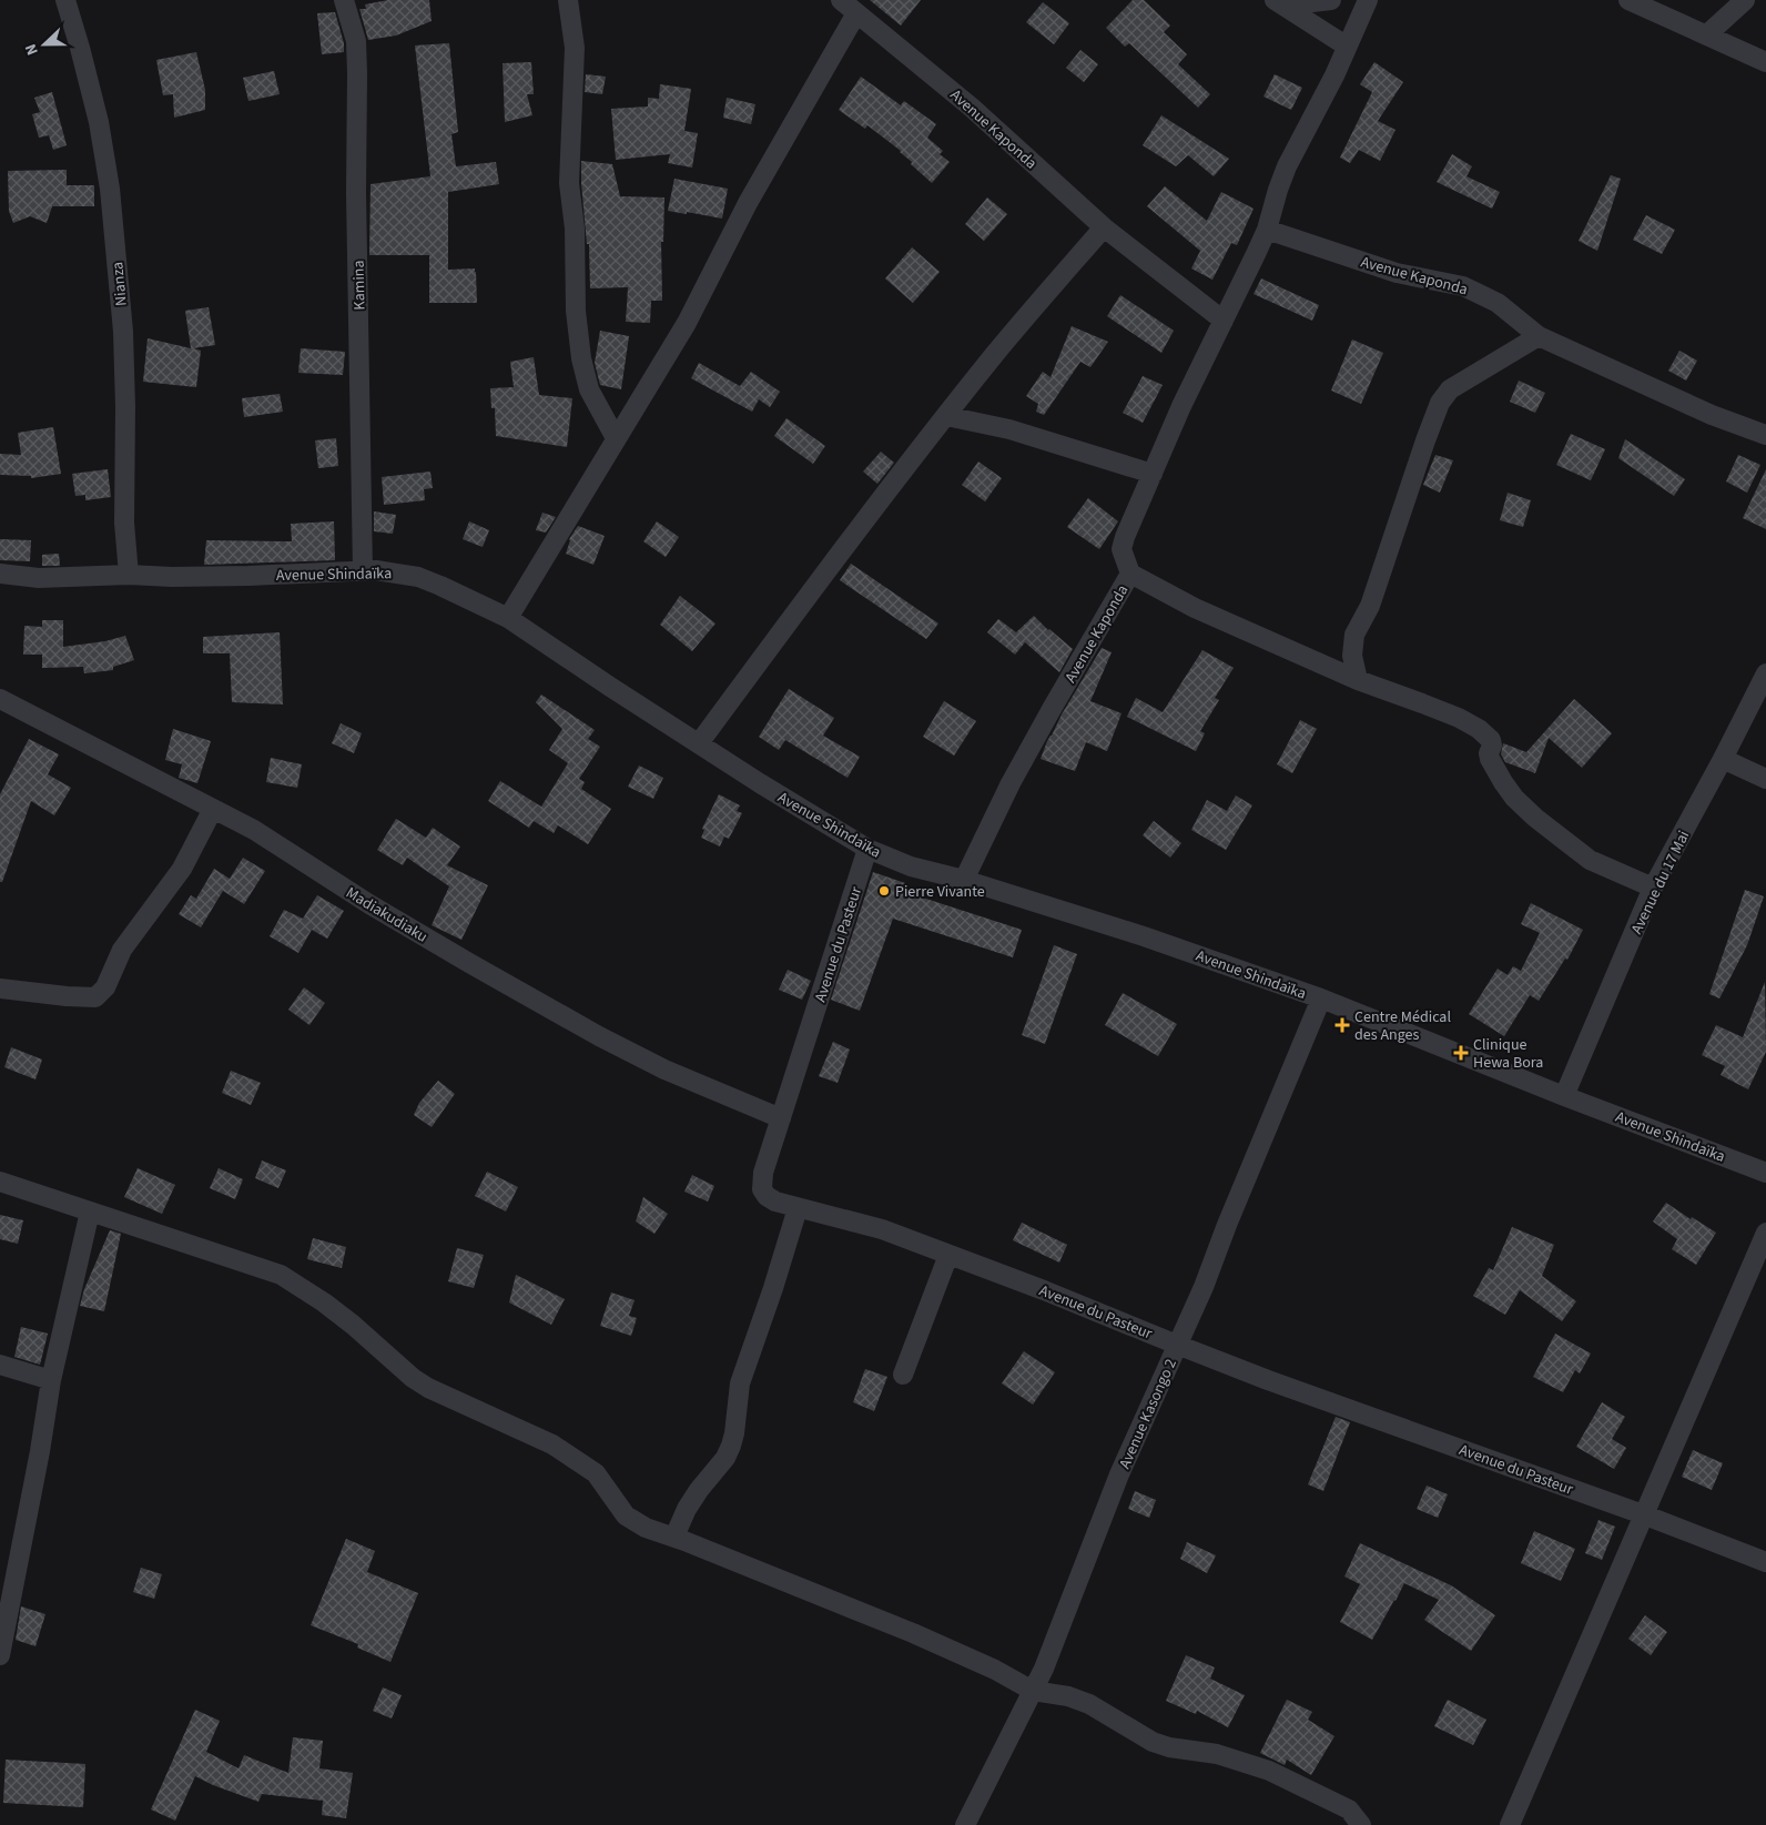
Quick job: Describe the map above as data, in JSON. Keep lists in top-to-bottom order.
{
  "streets": {
    "street": [
      "Avenue Kaponda",
      "Nianza",
      "Kamina",
      "Avenue Shindaïka",
      "Avenue du 17 Mai",
      "Madiakudiaku",
      "Avenue du Pasteur",
      "Avenue Kasongo 2"
    ]
  },
  "crossings": [
    ["Avenue Kaponda", "Avenue Shindaïka"],
    ["Nianza", "Avenue Shindaïka"],
    ["Kamina", "Avenue Shindaïka"],
    ["Avenue Shindaïka", "Avenue du 17 Mai"],
    ["Avenue Shindaïka", "Avenue du Pasteur"],
    ["Avenue Shindaïka", "Avenue Kasongo 2"],
    ["Madiakudiaku", "Avenue du Pasteur"],
    ["Avenue du Pasteur", "Avenue Kasongo 2"]
  ],
  "places": {
    "other": ["Pierre Vivante"],
    "health": ["Centre Médical des Anges", "Clinique Hewa Bora"]
  },
  "north": "left"
}
